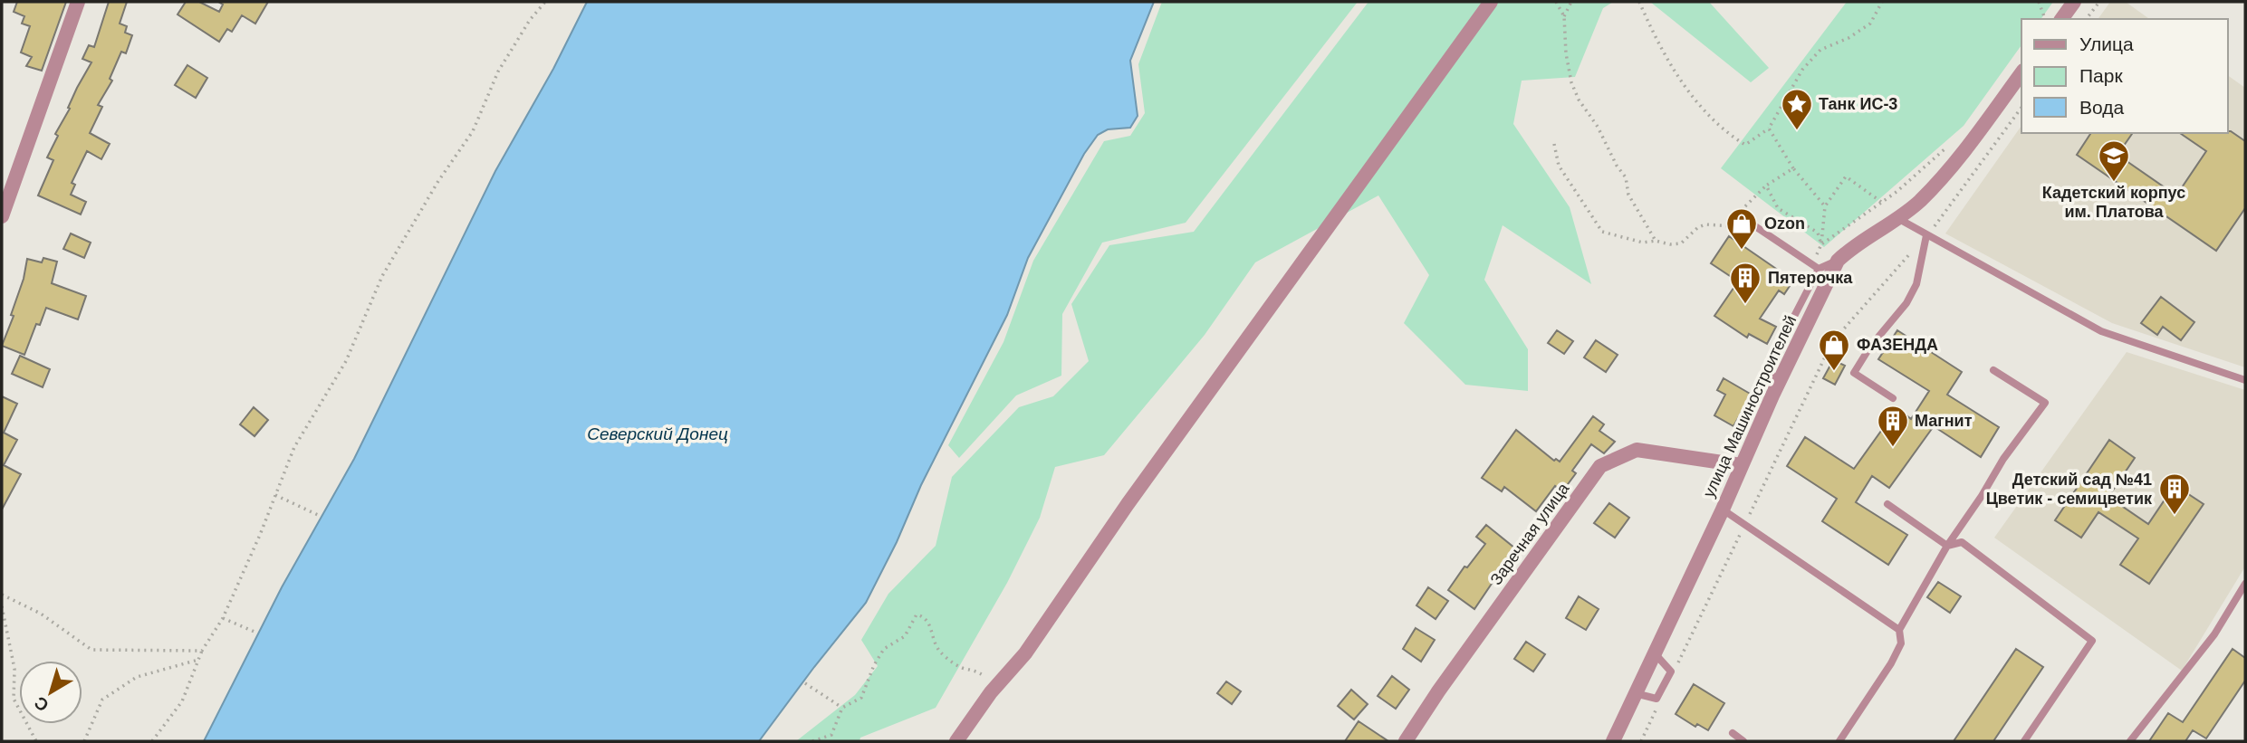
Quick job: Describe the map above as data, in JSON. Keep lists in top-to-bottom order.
{
  "streets": {
    "street": ["улица Машиностроителей", "Заречная улица"]
  },
  "crossings": [
    ["улица Машиностроителей", "Заречная улица"]
  ],
  "water": ["Северский Донец"],
  "places": {
    "place": ["Танк ИС-3"],
    "school or university": ["Кадетский корпус им. Платова"],
    "shop": ["Ozon", "ФАЗЕНДА"],
    "building": ["Пятерочка", "Магнит", "Детский сад №41 Цветик - семицветик"]
  },
  "legend": ["Улица", "Парк", "Вода"],
  "north": "bottom left"
}
